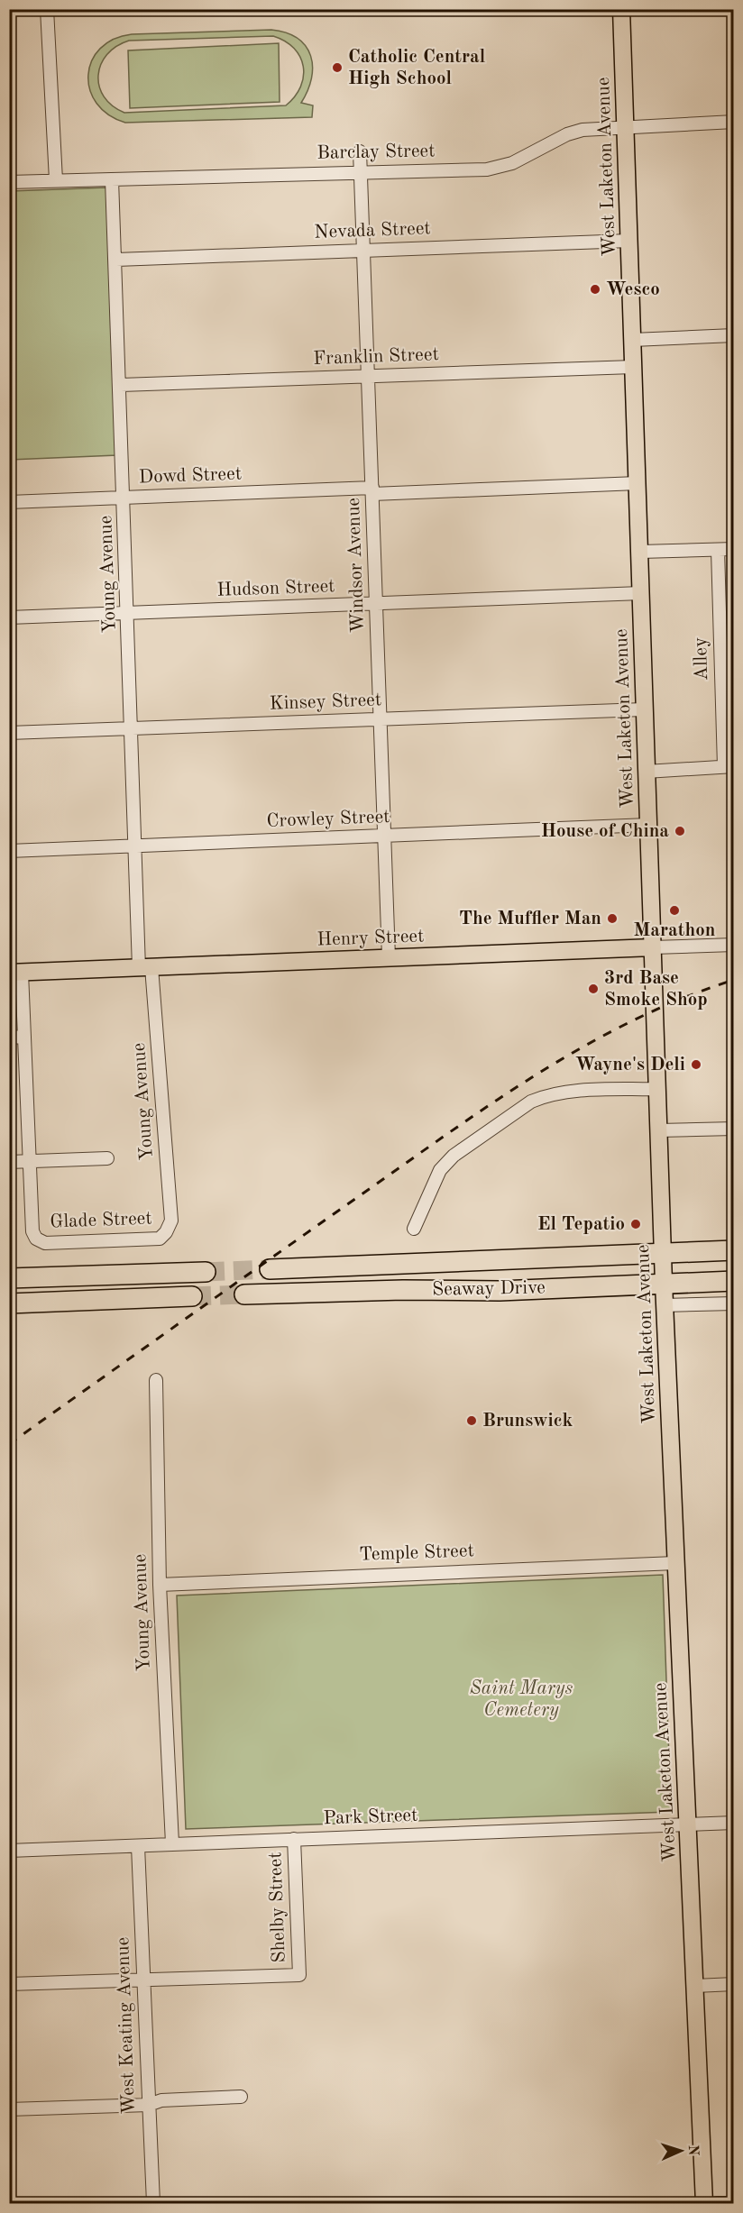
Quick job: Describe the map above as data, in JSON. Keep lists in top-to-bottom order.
{
  "streets": {
    "highway": ["Seaway Drive"],
    "main road": ["West Laketon Avenue", "Henry Street"],
    "street": [
      "Barclay Street",
      "Nevada Street",
      "Franklin Street",
      "Dowd Street",
      "Windsor Avenue",
      "Young Avenue",
      "Hudson Street",
      "Alley",
      "Kinsey Street",
      "Crowley Street",
      "Glade Street",
      "Temple Street",
      "Park Street",
      "Shelby Street",
      "West Keating Avenue"
    ]
  },
  "crossings": [
    ["Barclay Street", "West Laketon Avenue"],
    ["Barclay Street", "Windsor Avenue"],
    ["Barclay Street", "Young Avenue"],
    ["West Laketon Avenue", "Nevada Street"],
    ["West Laketon Avenue", "Franklin Street"],
    ["West Laketon Avenue", "Dowd Street"],
    ["West Laketon Avenue", "Hudson Street"],
    ["West Laketon Avenue", "Kinsey Street"],
    ["West Laketon Avenue", "Crowley Street"],
    ["West Laketon Avenue", "Henry Street"],
    ["West Laketon Avenue", "Seaway Drive"],
    ["West Laketon Avenue", "Temple Street"],
    ["West Laketon Avenue", "Park Street"],
    ["Nevada Street", "Windsor Avenue"],
    ["Nevada Street", "Young Avenue"],
    ["Franklin Street", "Windsor Avenue"],
    ["Franklin Street", "Young Avenue"],
    ["Dowd Street", "Windsor Avenue"],
    ["Dowd Street", "Young Avenue"],
    ["Windsor Avenue", "Hudson Street"],
    ["Windsor Avenue", "Kinsey Street"],
    ["Windsor Avenue", "Crowley Street"],
    ["Windsor Avenue", "Henry Street"],
    ["Young Avenue", "Hudson Street"],
    ["Young Avenue", "Kinsey Street"],
    ["Young Avenue", "Crowley Street"],
    ["Young Avenue", "Henry Street"],
    ["Young Avenue", "Glade Street"],
    ["Young Avenue", "Temple Street"],
    ["Young Avenue", "Park Street"],
    ["Park Street", "Shelby Street"],
    ["Park Street", "West Keating Avenue"],
    ["Shelby Street", "West Keating Avenue"]
  ],
  "parks": ["Saint Marys Cemetery"],
  "places": [
    "Catholic Central High School",
    "Wesco",
    "House of China",
    "Marathon",
    "The Muffler Man",
    "3rd Base Smoke Shop",
    "Wayne's Deli",
    "El Tepatio",
    "Brunswick"
  ],
  "north": "right"
}
